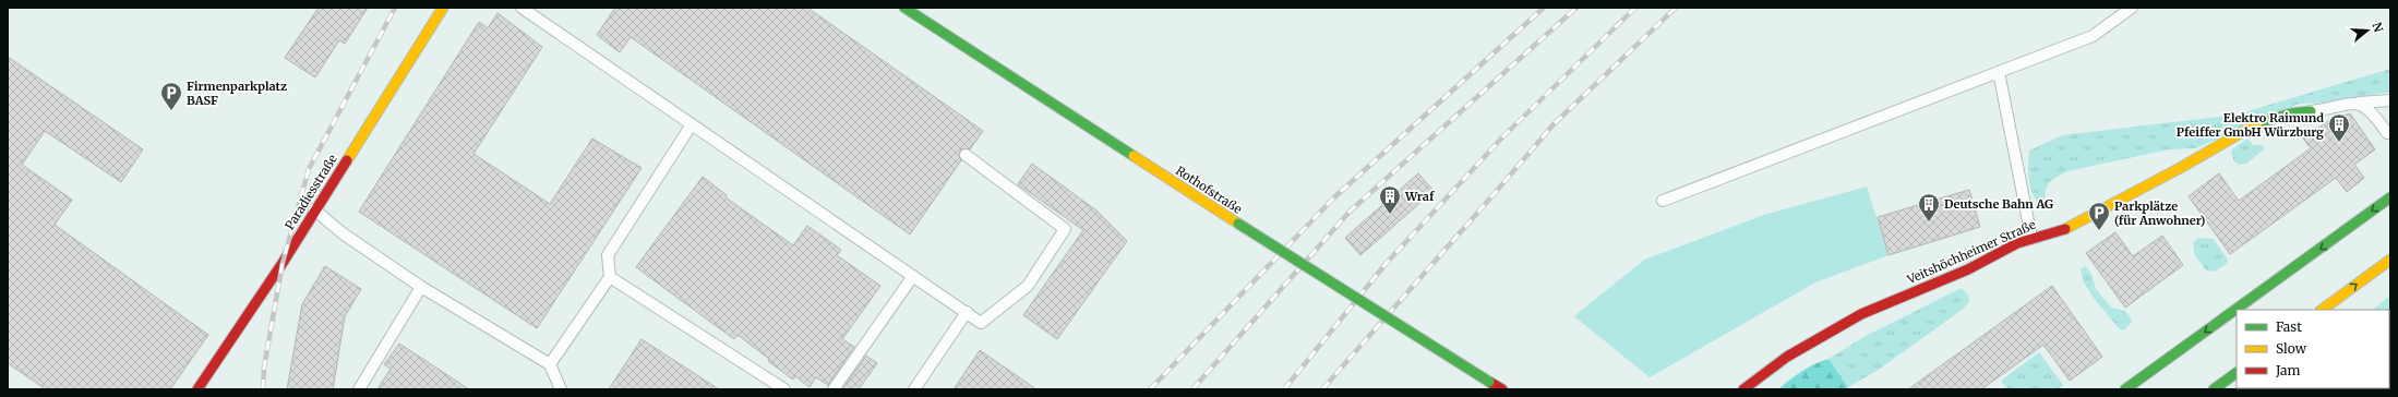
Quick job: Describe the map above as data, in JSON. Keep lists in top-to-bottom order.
{
  "streets": {
    "main road": ["Rothofstraße", "Paradiesstraße", "Veitshöchheimer Straße"]
  },
  "places": {
    "parking": ["Firmenparkplatz BASF", "Parkplätze (für Anwohner)"],
    "building": ["Elektro Raimund Pfeiffer GmbH Würzburg", "Wraf", "Deutsche Bahn AG"]
  },
  "legend": ["Fast", "Slow", "Jam"],
  "north": "right"
}
